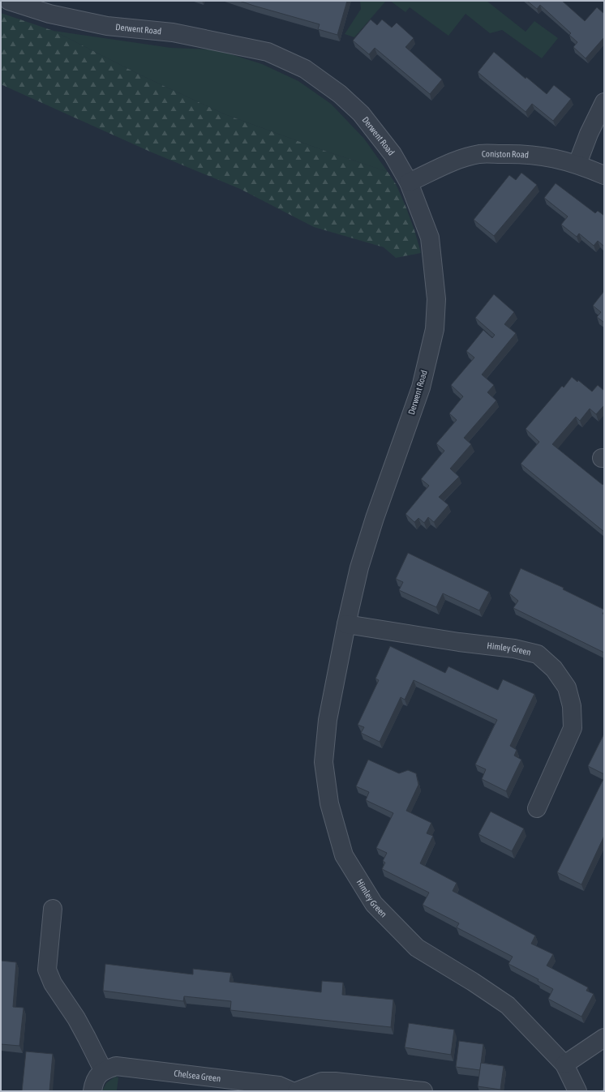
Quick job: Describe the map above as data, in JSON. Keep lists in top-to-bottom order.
{
  "streets": {
    "street": [
      "Derwent Road",
      "Coniston Road",
      "Himley Green",
      "Chelsea Green"
    ]
  },
  "crossings": [
    ["Derwent Road", "Coniston Road"],
    ["Derwent Road", "Himley Green"]
  ]
}
